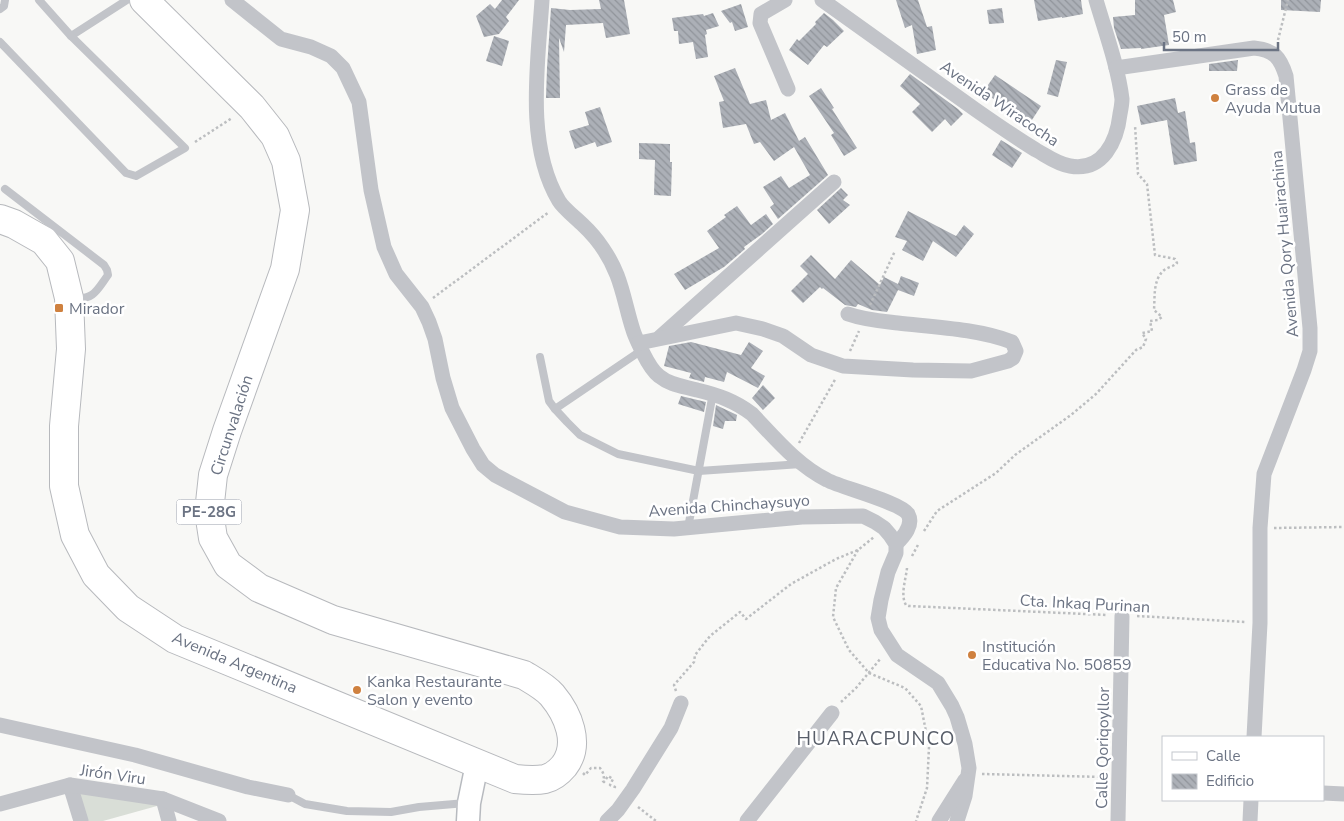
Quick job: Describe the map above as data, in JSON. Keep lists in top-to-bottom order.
{
  "streets": {
    "highway": ["Circunvalación", "PE-28G", "Avenida Argentina"],
    "street": [
      "Avenida Wiracocha",
      "Avenida Qory Huairachina",
      "Avenida Chinchaysuyo",
      "Calle Qoriqoyllor",
      "Jirón Viru"
    ],
    "path": ["Cta. Inkaq Purinan"]
  },
  "crossings": [
    ["Avenida Qory Huairachina", "Cta. Inkaq Purinan"],
    ["Circunvalación", "Avenida Argentina"],
    ["Avenida Chinchaysuyo", "Cta. Inkaq Purinan"],
    ["Cta. Inkaq Purinan", "Calle Qoriqoyllor"]
  ],
  "districts": ["HUARACPUNCO"],
  "places": {
    "other": ["Grass de Ayuda Mutua", "Institución Educativa No. 50859", "Kanka Restaurante Salon y evento"],
    "transit": ["Mirador"]
  },
  "legend": ["Calle", "Edificio"],
  "scale_bar": "50 m"
}
